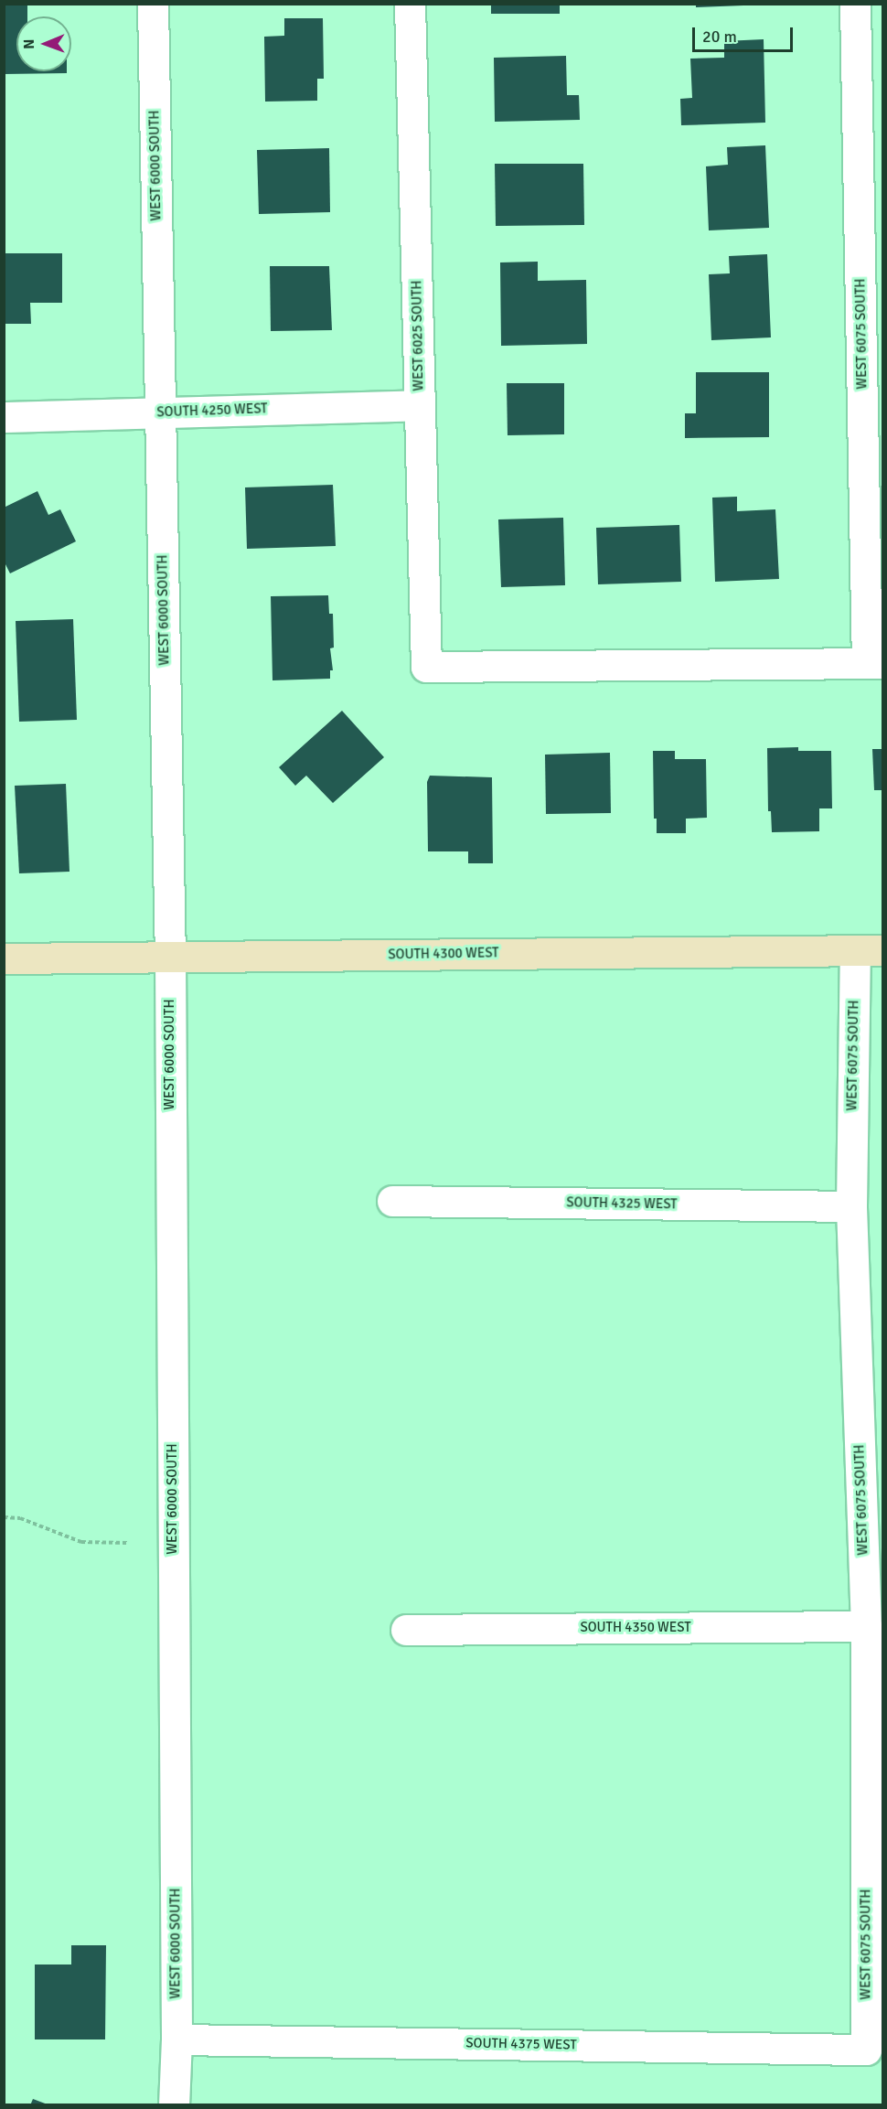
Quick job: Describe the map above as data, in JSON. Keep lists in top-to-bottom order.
{
  "streets": {
    "main road": ["SOUTH 4300 WEST"],
    "street": [
      "WEST 6000 SOUTH",
      "WEST 6075 SOUTH",
      "WEST 6025 SOUTH",
      "SOUTH 4250 WEST",
      "SOUTH 4325 WEST",
      "SOUTH 4350 WEST",
      "SOUTH 4375 WEST"
    ]
  },
  "crossings": [
    ["WEST 6000 SOUTH", "SOUTH 4250 WEST"],
    ["WEST 6000 SOUTH", "SOUTH 4300 WEST"],
    ["WEST 6000 SOUTH", "SOUTH 4375 WEST"],
    ["WEST 6075 SOUTH", "WEST 6025 SOUTH"],
    ["WEST 6075 SOUTH", "SOUTH 4300 WEST"],
    ["WEST 6075 SOUTH", "SOUTH 4325 WEST"],
    ["WEST 6075 SOUTH", "SOUTH 4350 WEST"],
    ["WEST 6075 SOUTH", "SOUTH 4375 WEST"],
    ["WEST 6025 SOUTH", "SOUTH 4250 WEST"]
  ],
  "scale_bar": "20 m",
  "north": "left"
}
